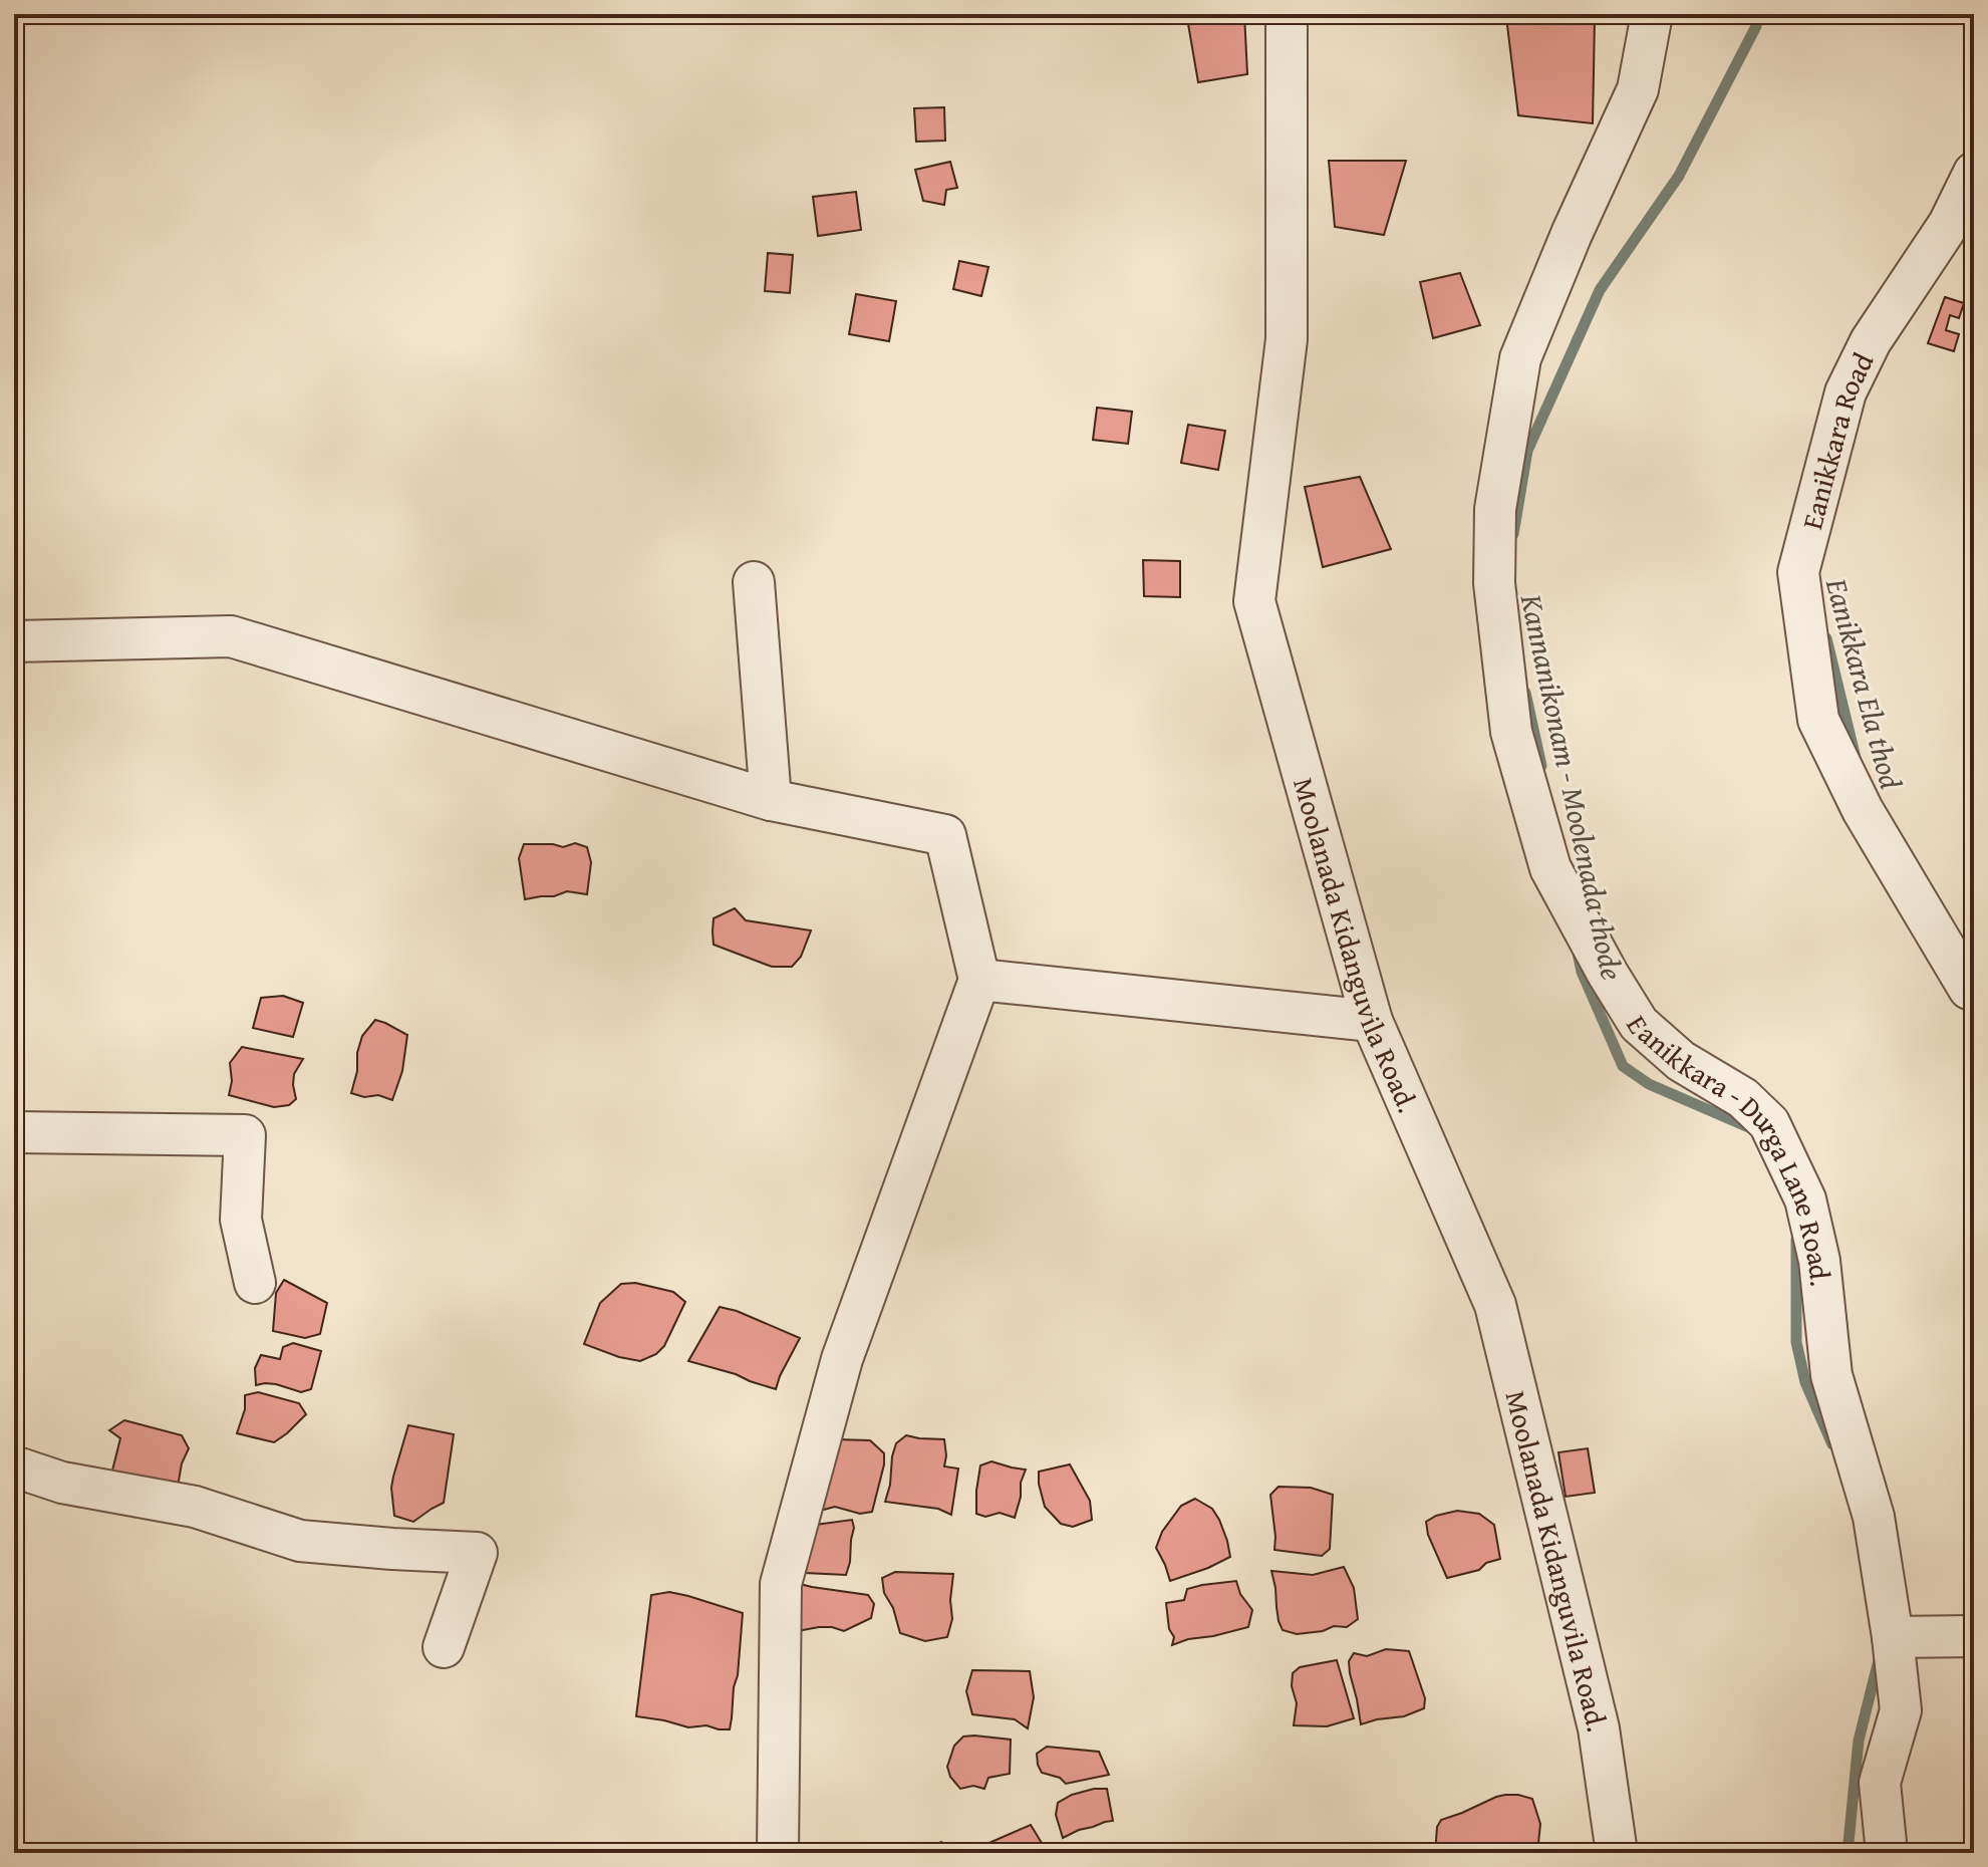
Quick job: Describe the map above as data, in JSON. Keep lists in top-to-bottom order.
{
  "streets": {
    "street": ["Eanikkara Road", "Moolanada Kidanguvila Road.", "Eanikkara - Durga Lane Road."]
  },
  "water": ["Eanikkara Ela thod", "Kannanikonam - Moolenada thode"]
}
